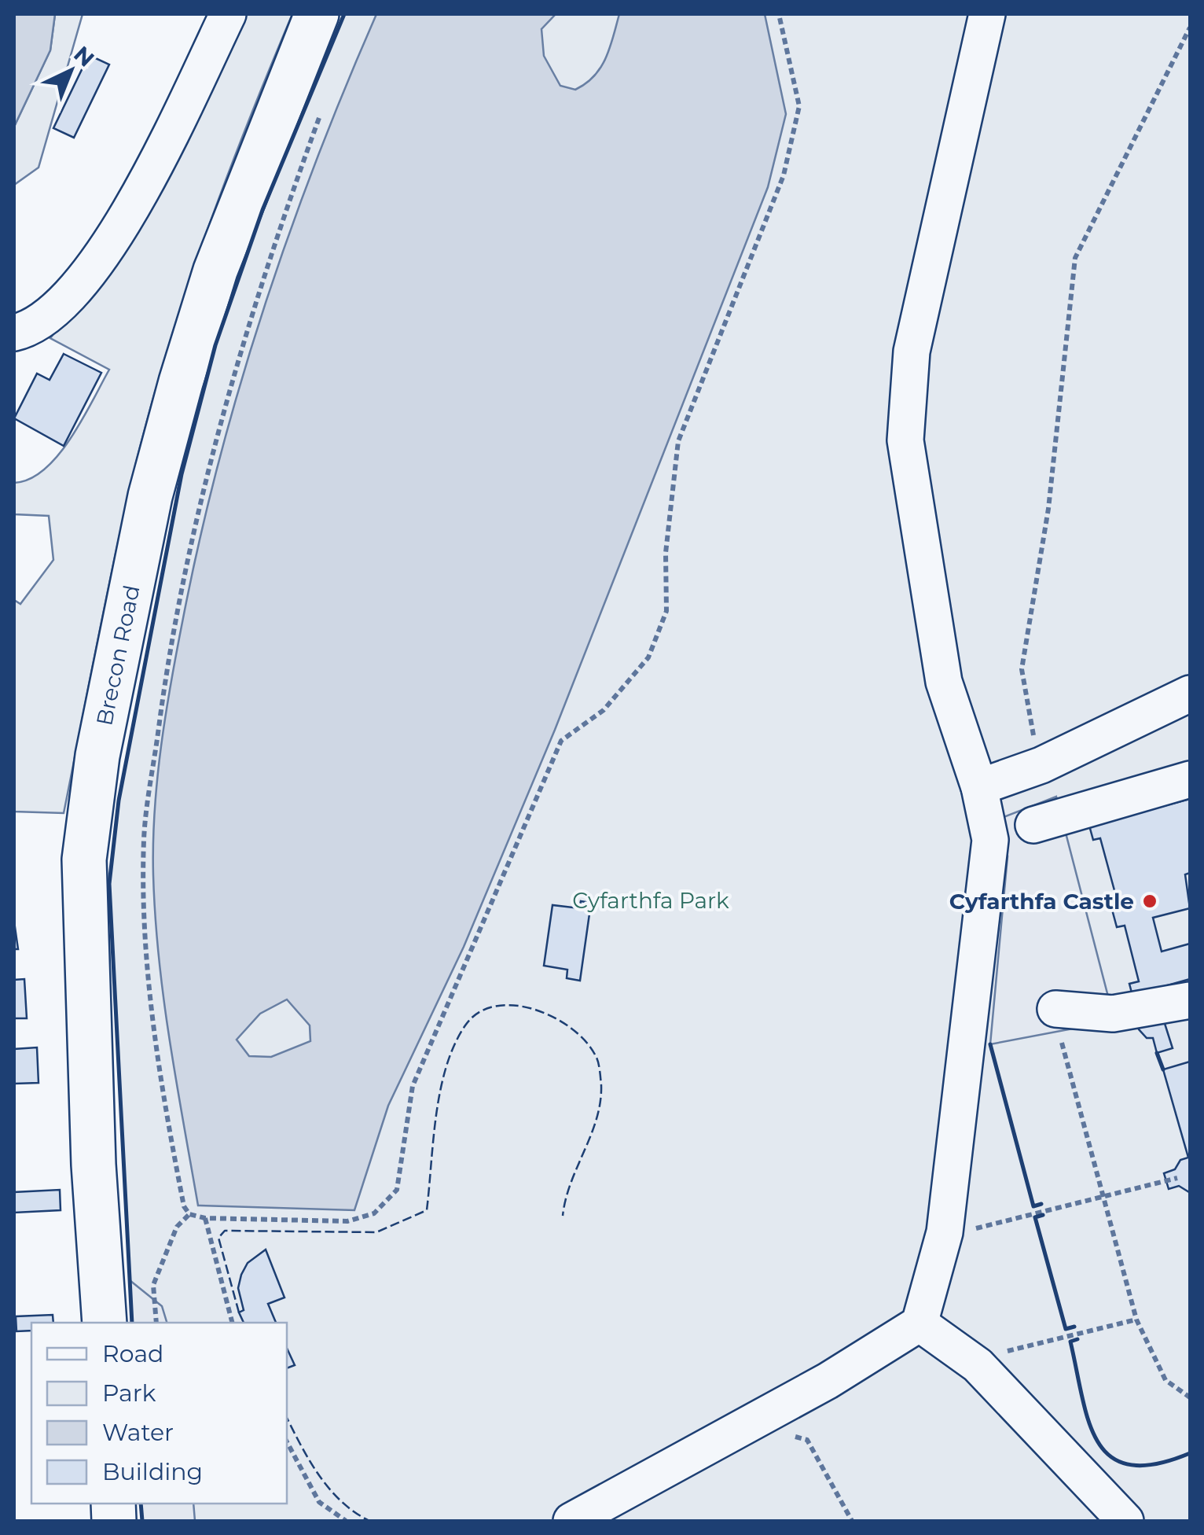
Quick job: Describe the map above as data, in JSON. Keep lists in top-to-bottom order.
{
  "streets": {
    "main road": ["Brecon Road"]
  },
  "parks": ["Cyfarthfa Park"],
  "places": ["Cyfarthfa Castle"],
  "legend": [
    "Road",
    "Park",
    "Water",
    "Building"
  ],
  "north": "top right"
}
